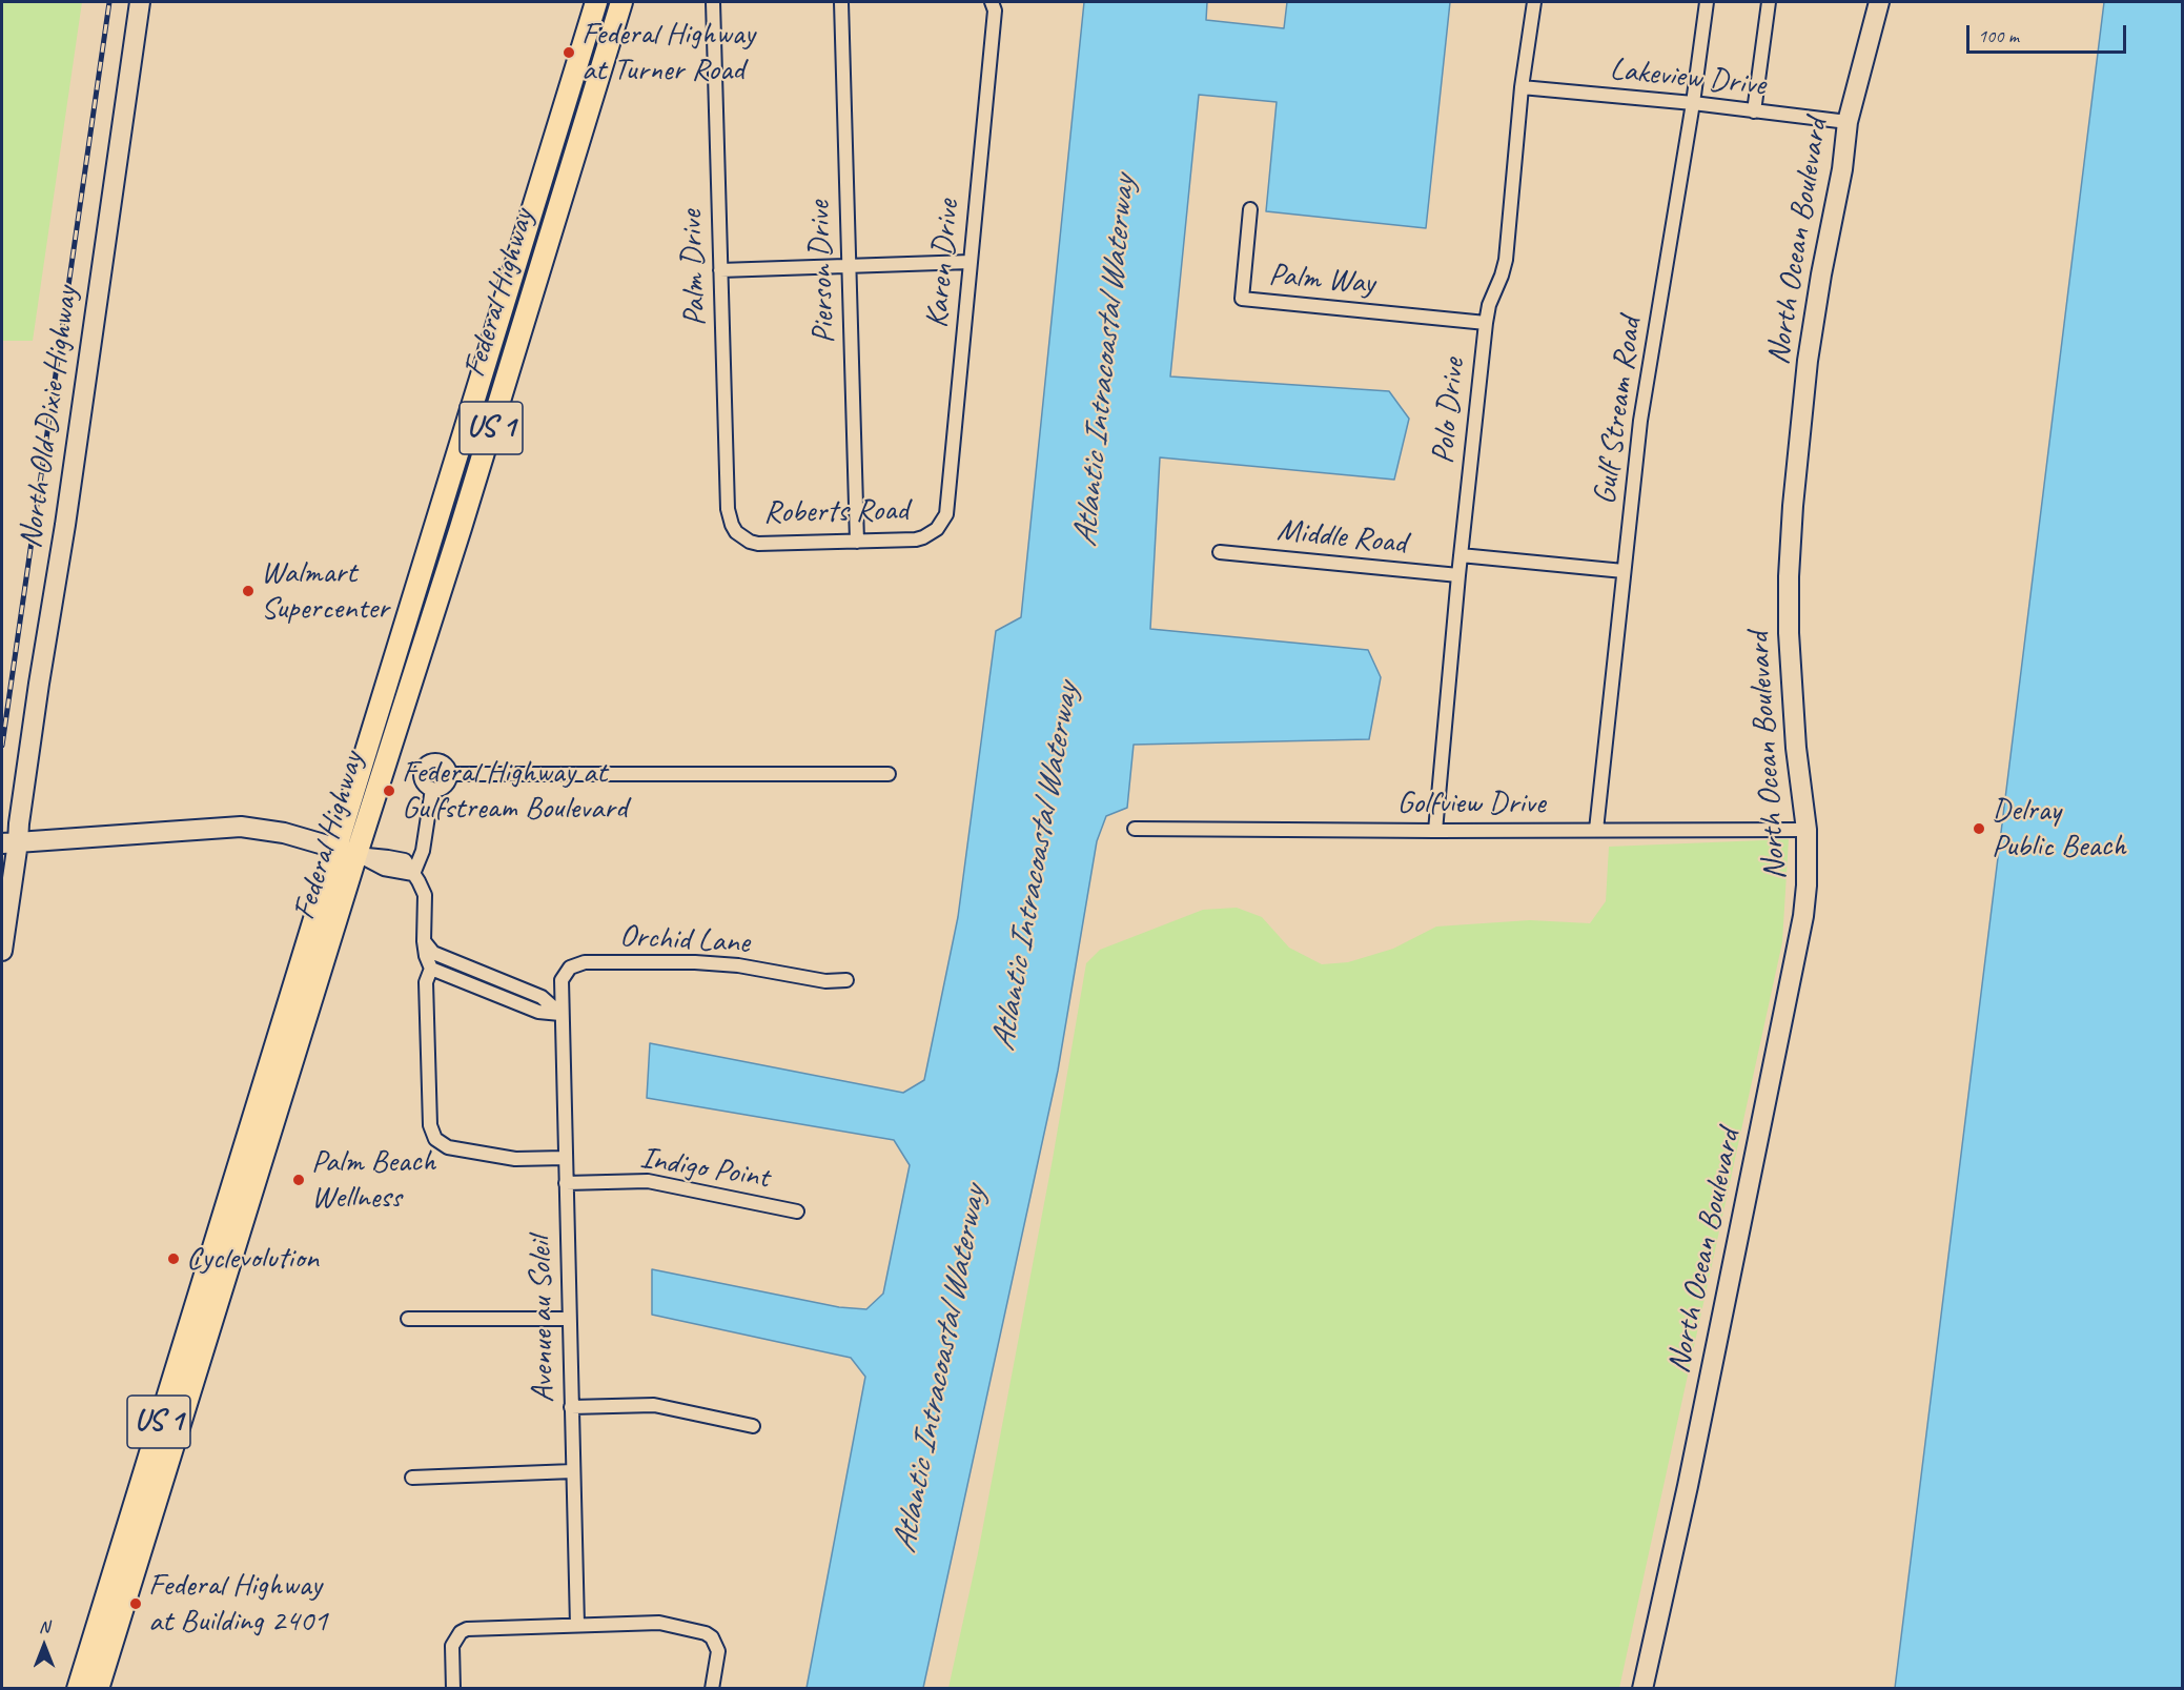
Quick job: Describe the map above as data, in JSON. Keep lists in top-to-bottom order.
{
  "streets": {
    "main road": [
      "North Ocean Boulevard",
      "Federal Highway",
      "North Old Dixie Highway",
      "US 1"
    ],
    "street": [
      "Lakeview Drive",
      "Karen Drive",
      "Palm Drive",
      "Pierson Drive",
      "Palm Way",
      "Polo Drive",
      "Gulf Stream Road",
      "Roberts Road",
      "Middle Road",
      "Golfview Drive",
      "Orchid Lane",
      "Indigo Point",
      "Avenue au Soleil"
    ]
  },
  "crossings": [
    ["Lakeview Drive", "North Ocean Boulevard"],
    ["Lakeview Drive", "Polo Drive"],
    ["Lakeview Drive", "Gulf Stream Road"],
    ["North Ocean Boulevard", "Golfview Drive"],
    ["Karen Drive", "Roberts Road"],
    ["Palm Drive", "Roberts Road"],
    ["Pierson Drive", "Roberts Road"],
    ["Palm Way", "Polo Drive"],
    ["Polo Drive", "Middle Road"],
    ["Polo Drive", "Golfview Drive"],
    ["Gulf Stream Road", "Golfview Drive"],
    ["Orchid Lane", "Avenue au Soleil"],
    ["Indigo Point", "Avenue au Soleil"]
  ],
  "water": ["Atlantic Intracoastal Waterway"],
  "places": [
    "Federal Highway at Turner Road",
    "Walmart Supercenter",
    "Federal Highway at Gulfstream Boulevard",
    "Delray Public Beach",
    "Palm Beach Wellness",
    "Cyclevolution",
    "Federal Highway at Building 2401"
  ],
  "scale_bar": "100 m",
  "north": "top"
}
